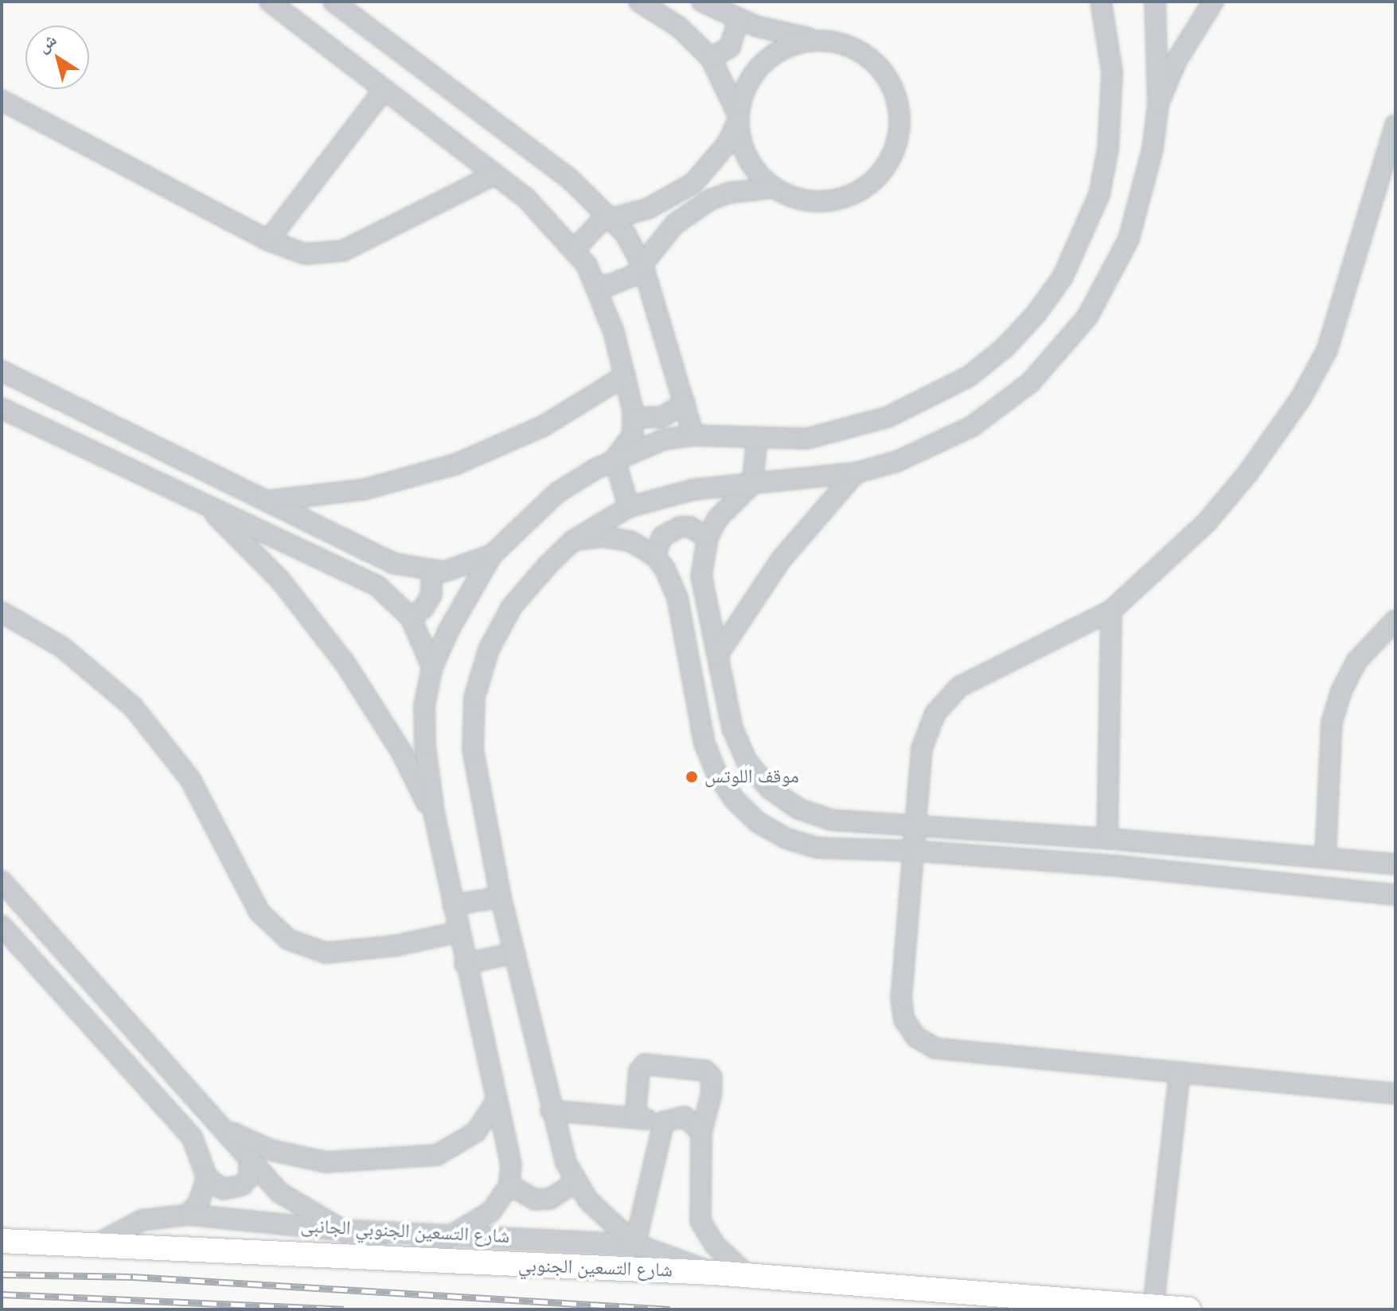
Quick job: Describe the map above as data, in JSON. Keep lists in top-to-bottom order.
{
  "streets": {
    "main road": ["شارع التسعين الجنوبي"],
    "street": ["شارع التسعين الجنوبي الجانبى"]
  },
  "crossings": [
    ["شارع التسعين الجنوبي الجانبى", "شارع التسعين الجنوبي"]
  ],
  "places": ["موقف اللوتس"],
  "north": "top left"
}
